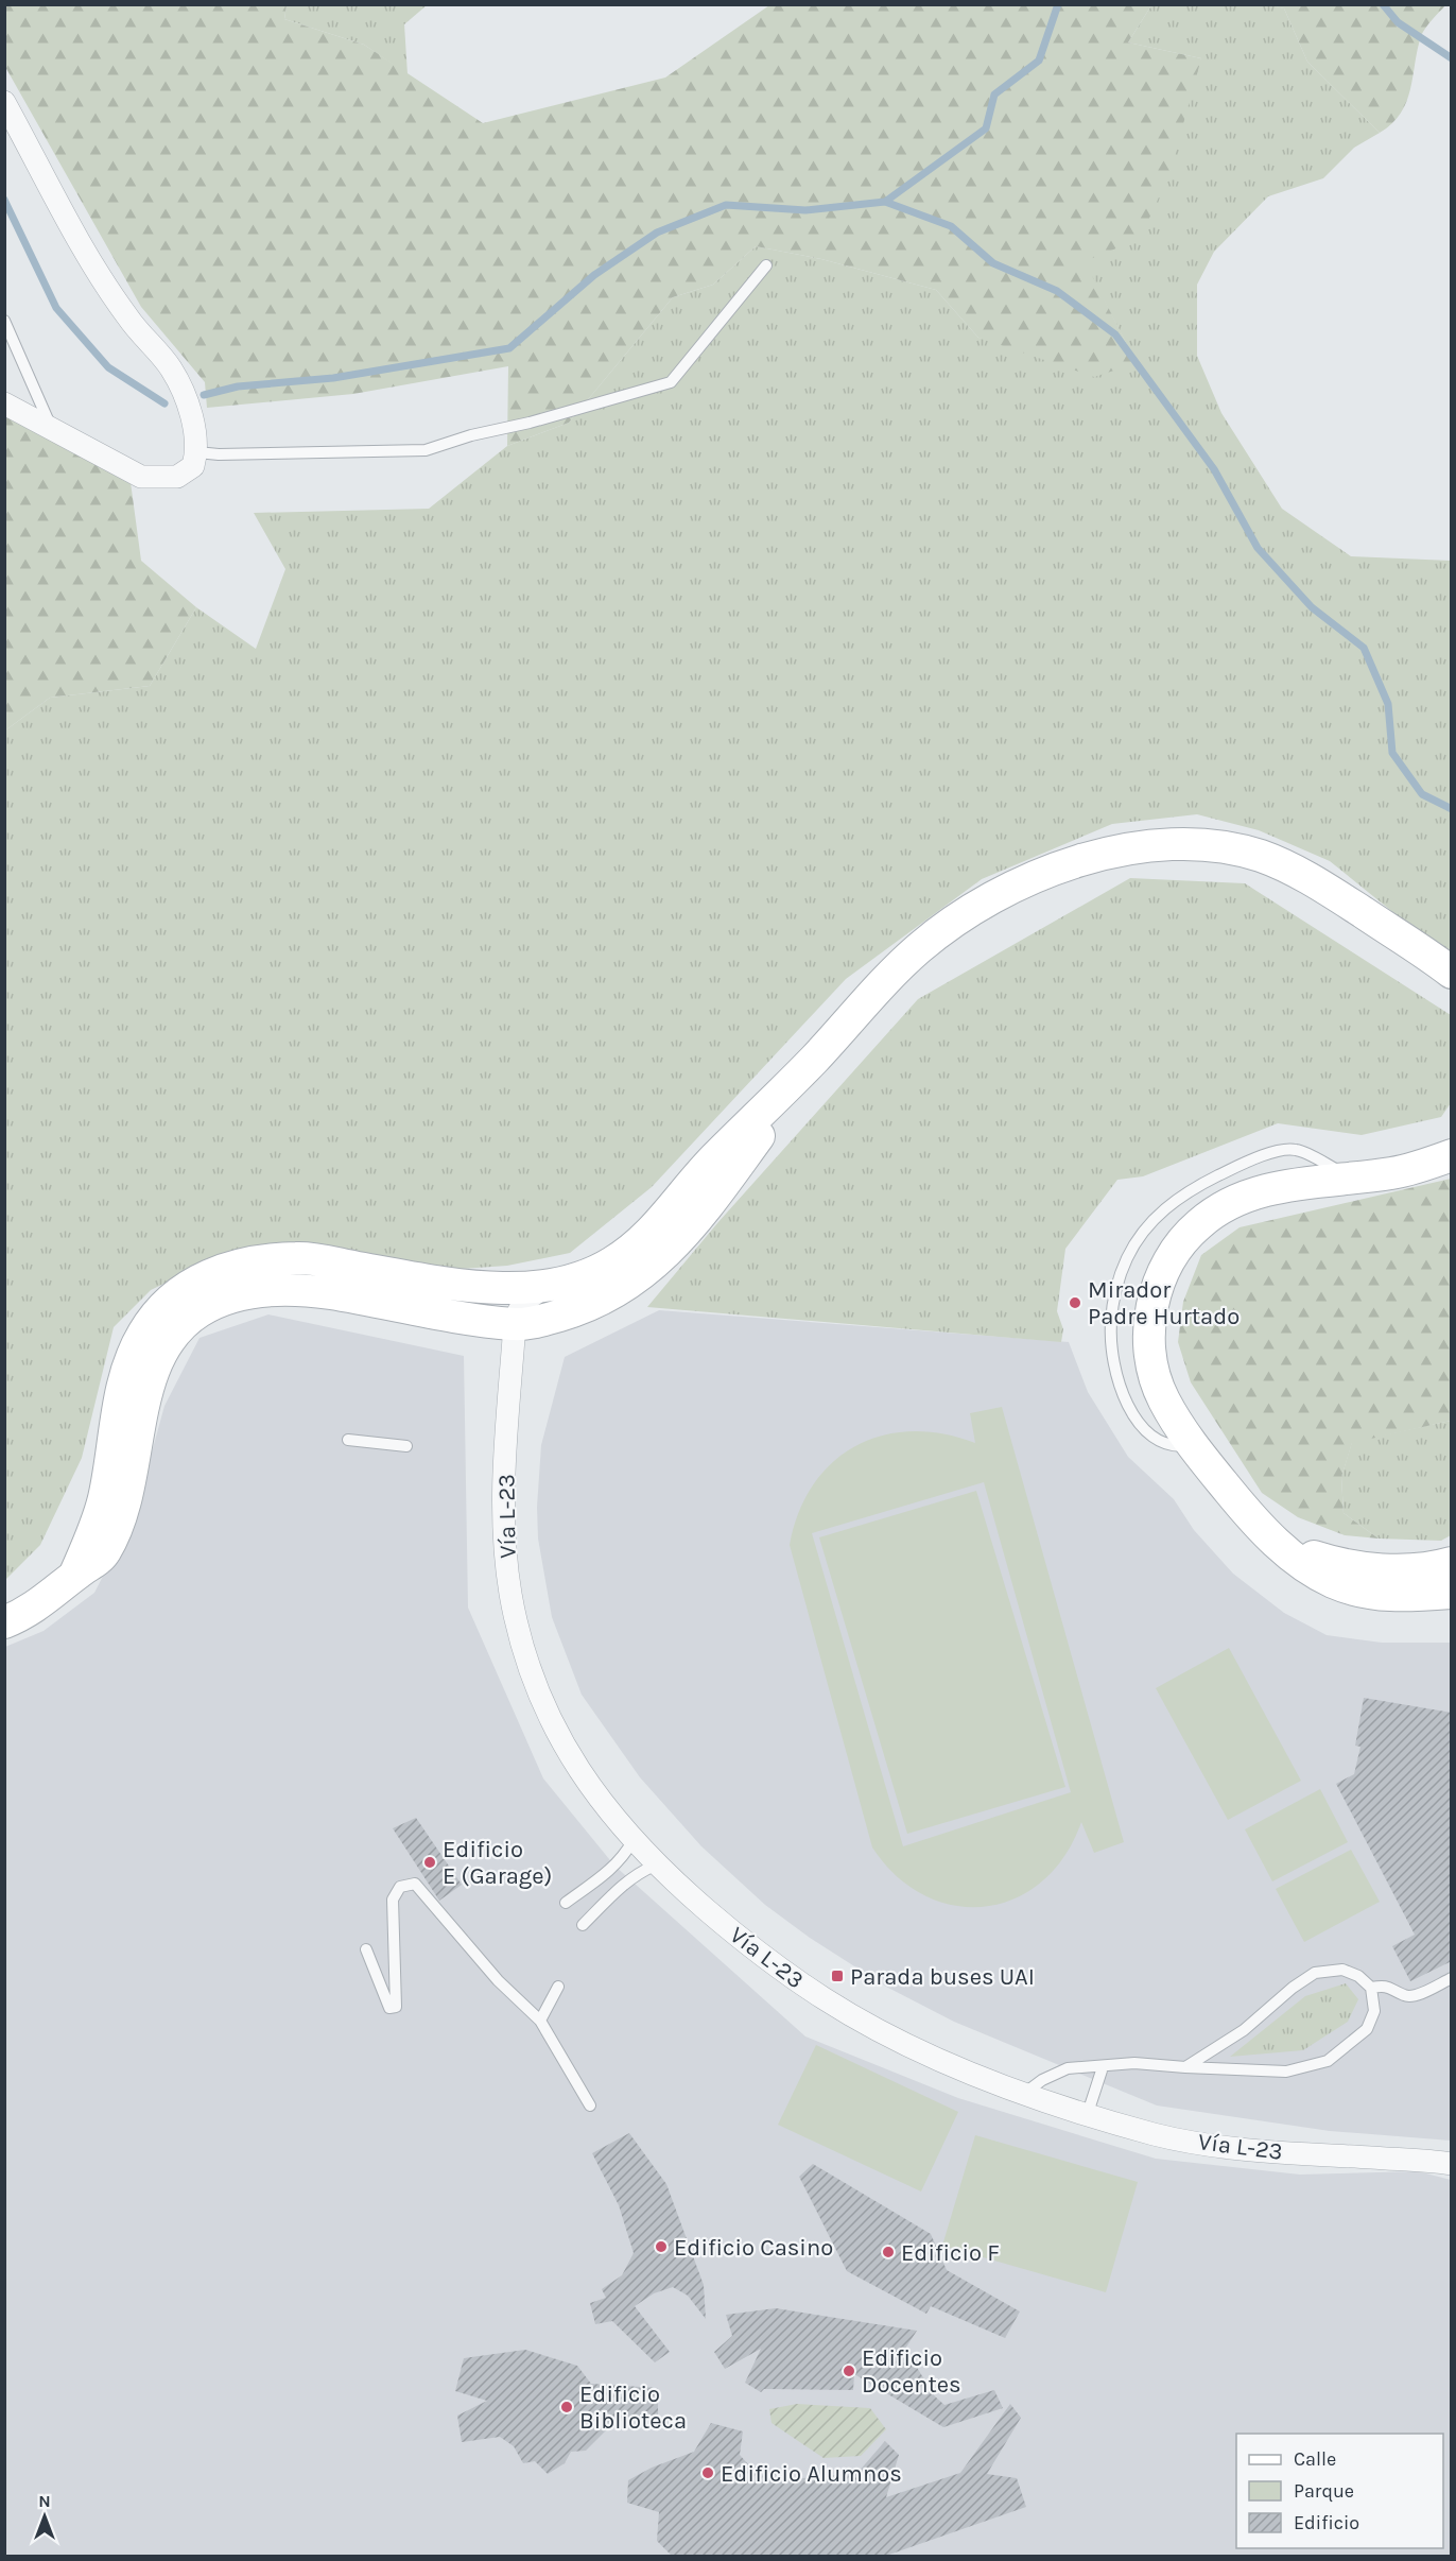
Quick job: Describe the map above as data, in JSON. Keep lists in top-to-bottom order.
{
  "streets": {
    "street": ["Vía L-23"]
  },
  "places": {
    "other": [
      "Mirador Padre Hurtado",
      "Edificio E (Garage)",
      "Edificio Casino",
      "Edificio F",
      "Edificio Docentes",
      "Edificio Biblioteca",
      "Edificio Alumnos"
    ],
    "transit": ["Parada buses UAI"]
  },
  "legend": ["Calle", "Parque", "Edificio"],
  "north": "top"
}
